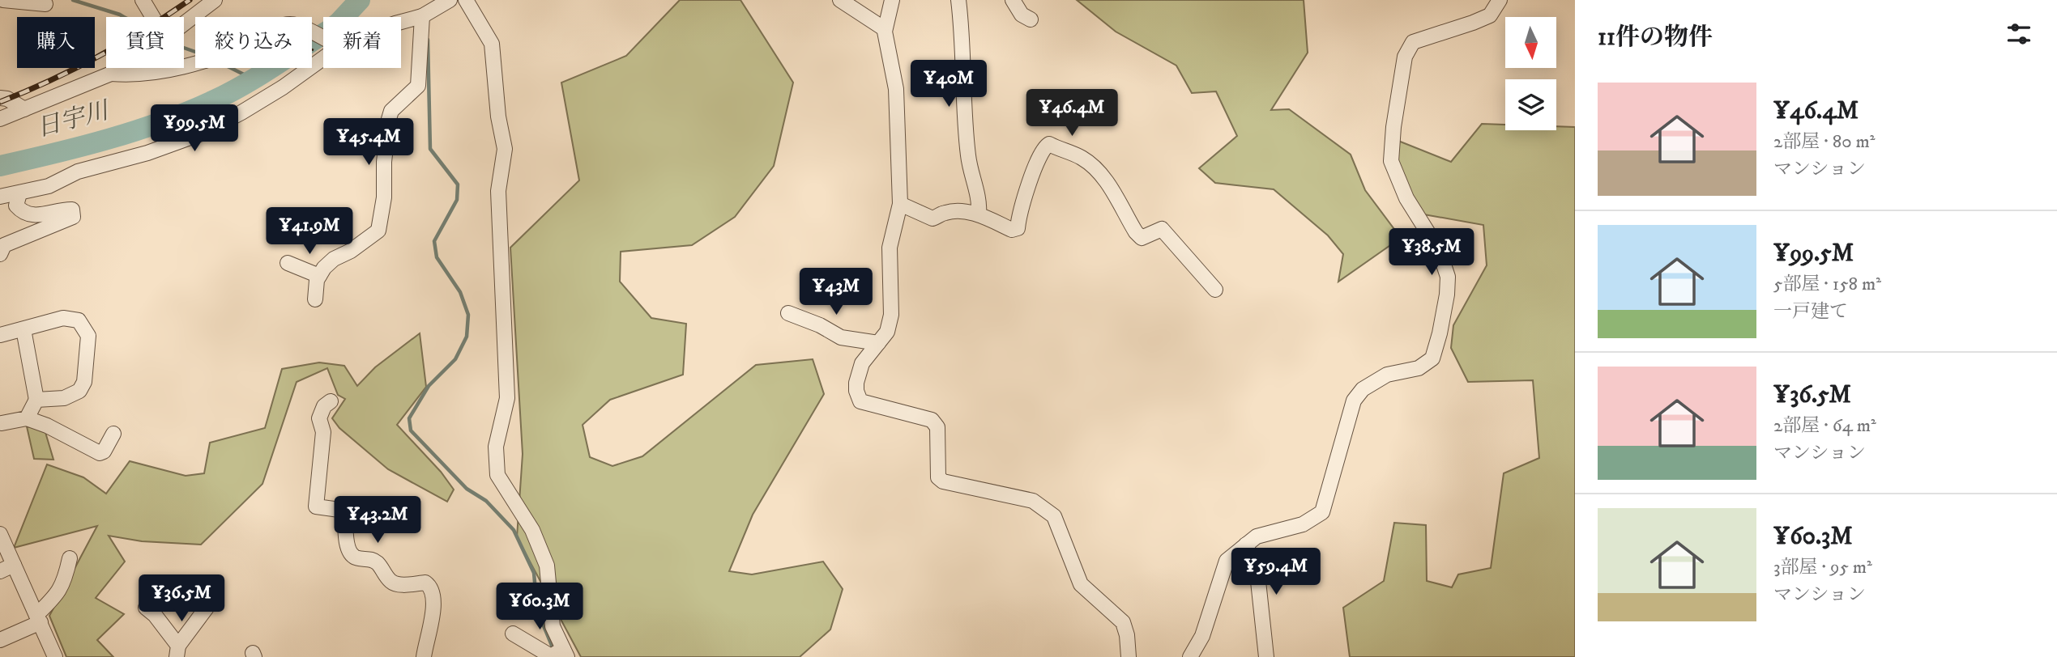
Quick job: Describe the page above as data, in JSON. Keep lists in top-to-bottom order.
{
  "water": ["日宇川"],
  "north": "bottom",
  "page": {
    "heading": "11件の物件",
    "chip": [
      "購入",
      "賃貸",
      "絞り込み",
      "新着"
    ],
    "price": [
      "¥40M",
      "¥46.4M",
      "¥99.5M",
      "¥45.4M",
      "¥41.9M",
      "¥38.5M",
      "¥43M",
      "¥43.2M",
      "¥59.4M",
      "¥36.5M",
      "¥60.3M"
    ],
    "list": [
      {
        "name": "¥46.4M",
        "note": "2部屋 · 80 m² · マンション"
      },
      {
        "name": "¥99.5M",
        "note": "5部屋 · 158 m² · 一戸建て"
      },
      {
        "name": "¥36.5M",
        "note": "2部屋 · 64 m² · マンション"
      },
      {
        "name": "¥60.3M",
        "note": "3部屋 · 95 m² · マンション"
      }
    ]
  }
}
